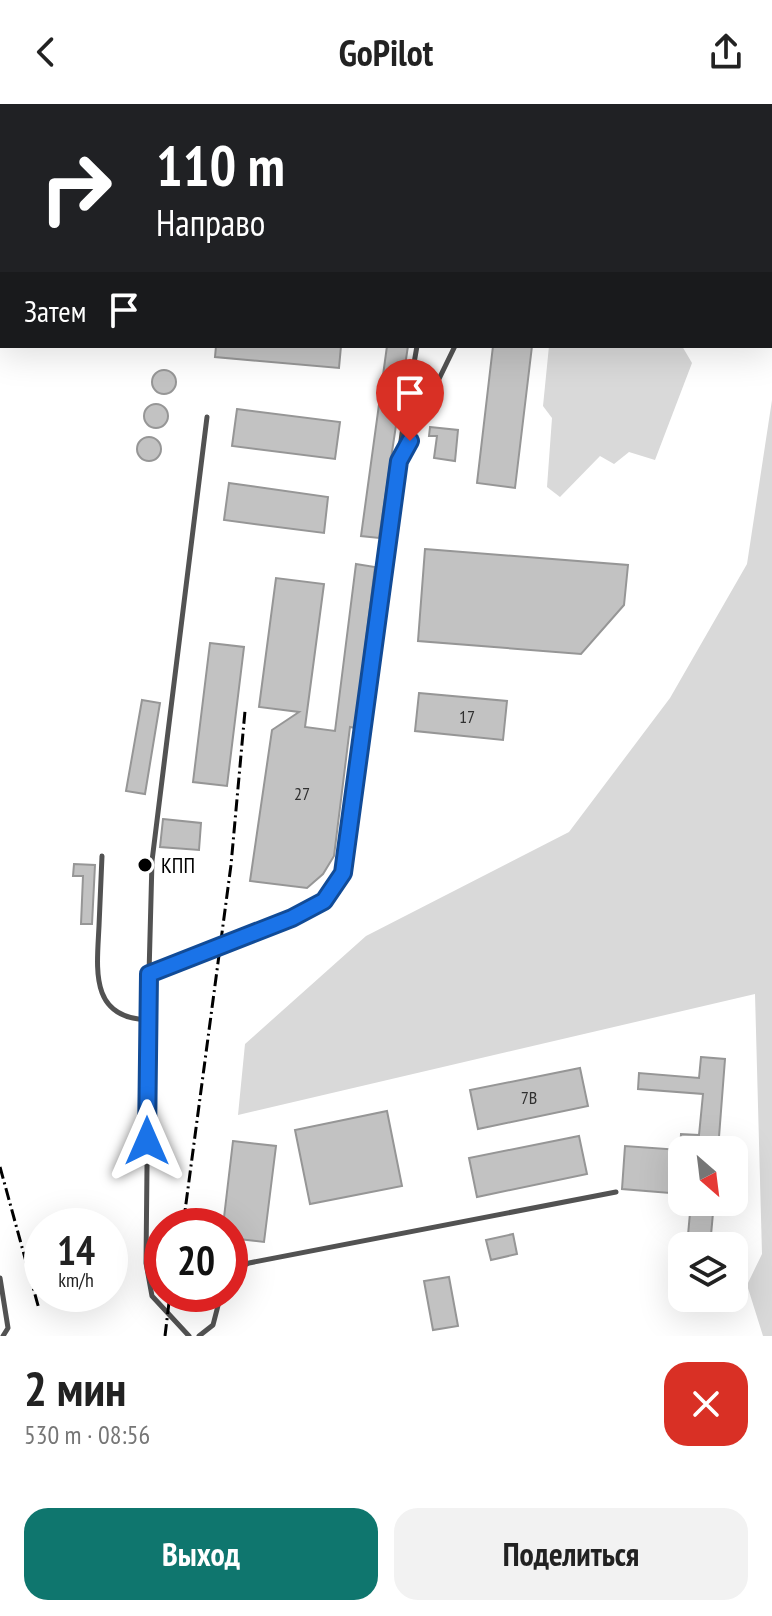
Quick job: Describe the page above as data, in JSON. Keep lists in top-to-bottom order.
{
  "places": ["КПП"],
  "house_numbers": ["17", "27", "7В"],
  "north": "bottom right",
  "page": {
    "header": "GoPilot",
    "turn": ["110 m", "Направо"],
    "then": "Затем",
    "speed": "14 km/h",
    "limit": "20",
    "heading": ["2 мин", "530 m · 08:56"],
    "buttons": ["Выход", "Поделиться"]
  }
}
